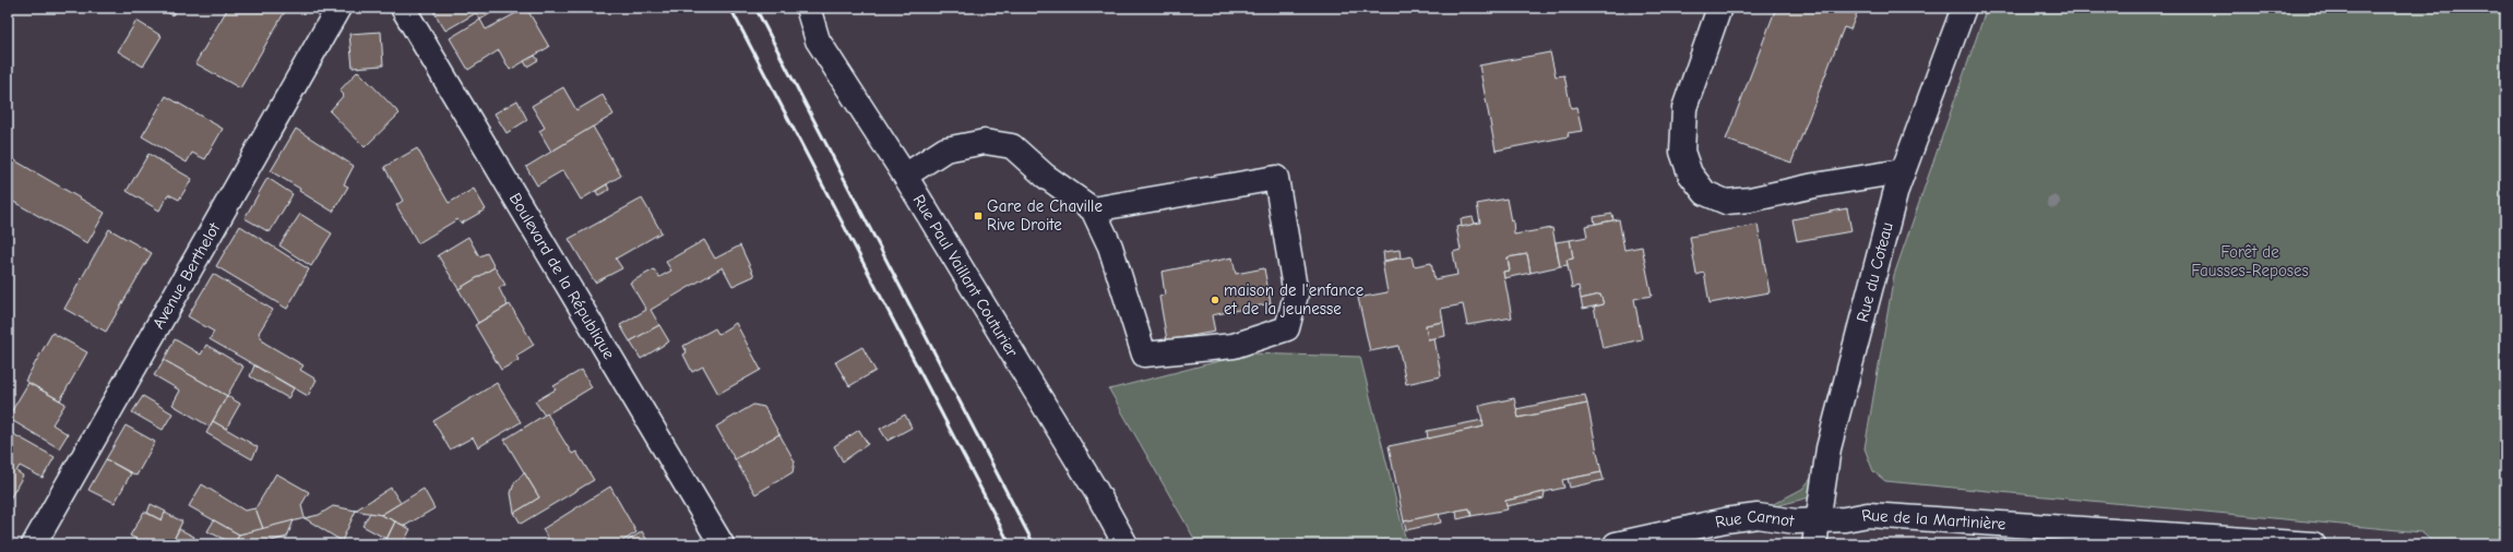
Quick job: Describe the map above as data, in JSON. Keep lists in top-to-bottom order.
{
  "streets": {
    "street": [
      "Rue du Coteau",
      "Avenue Berthelot",
      "Boulevard de la République",
      "Rue Paul Vaillant Couturier",
      "Rue de la Martinière",
      "Rue Carnot"
    ]
  },
  "crossings": [
    ["Rue du Coteau", "Rue de la Martinière"],
    ["Rue du Coteau", "Rue Carnot"],
    ["Rue de la Martinière", "Rue Carnot"]
  ],
  "parks": ["Forêt de Fausses-Reposes"],
  "places": {
    "transit": ["Gare de Chaville Rive Droite"],
    "other": ["maison de l'enfance et de la jeunesse"]
  }
}
